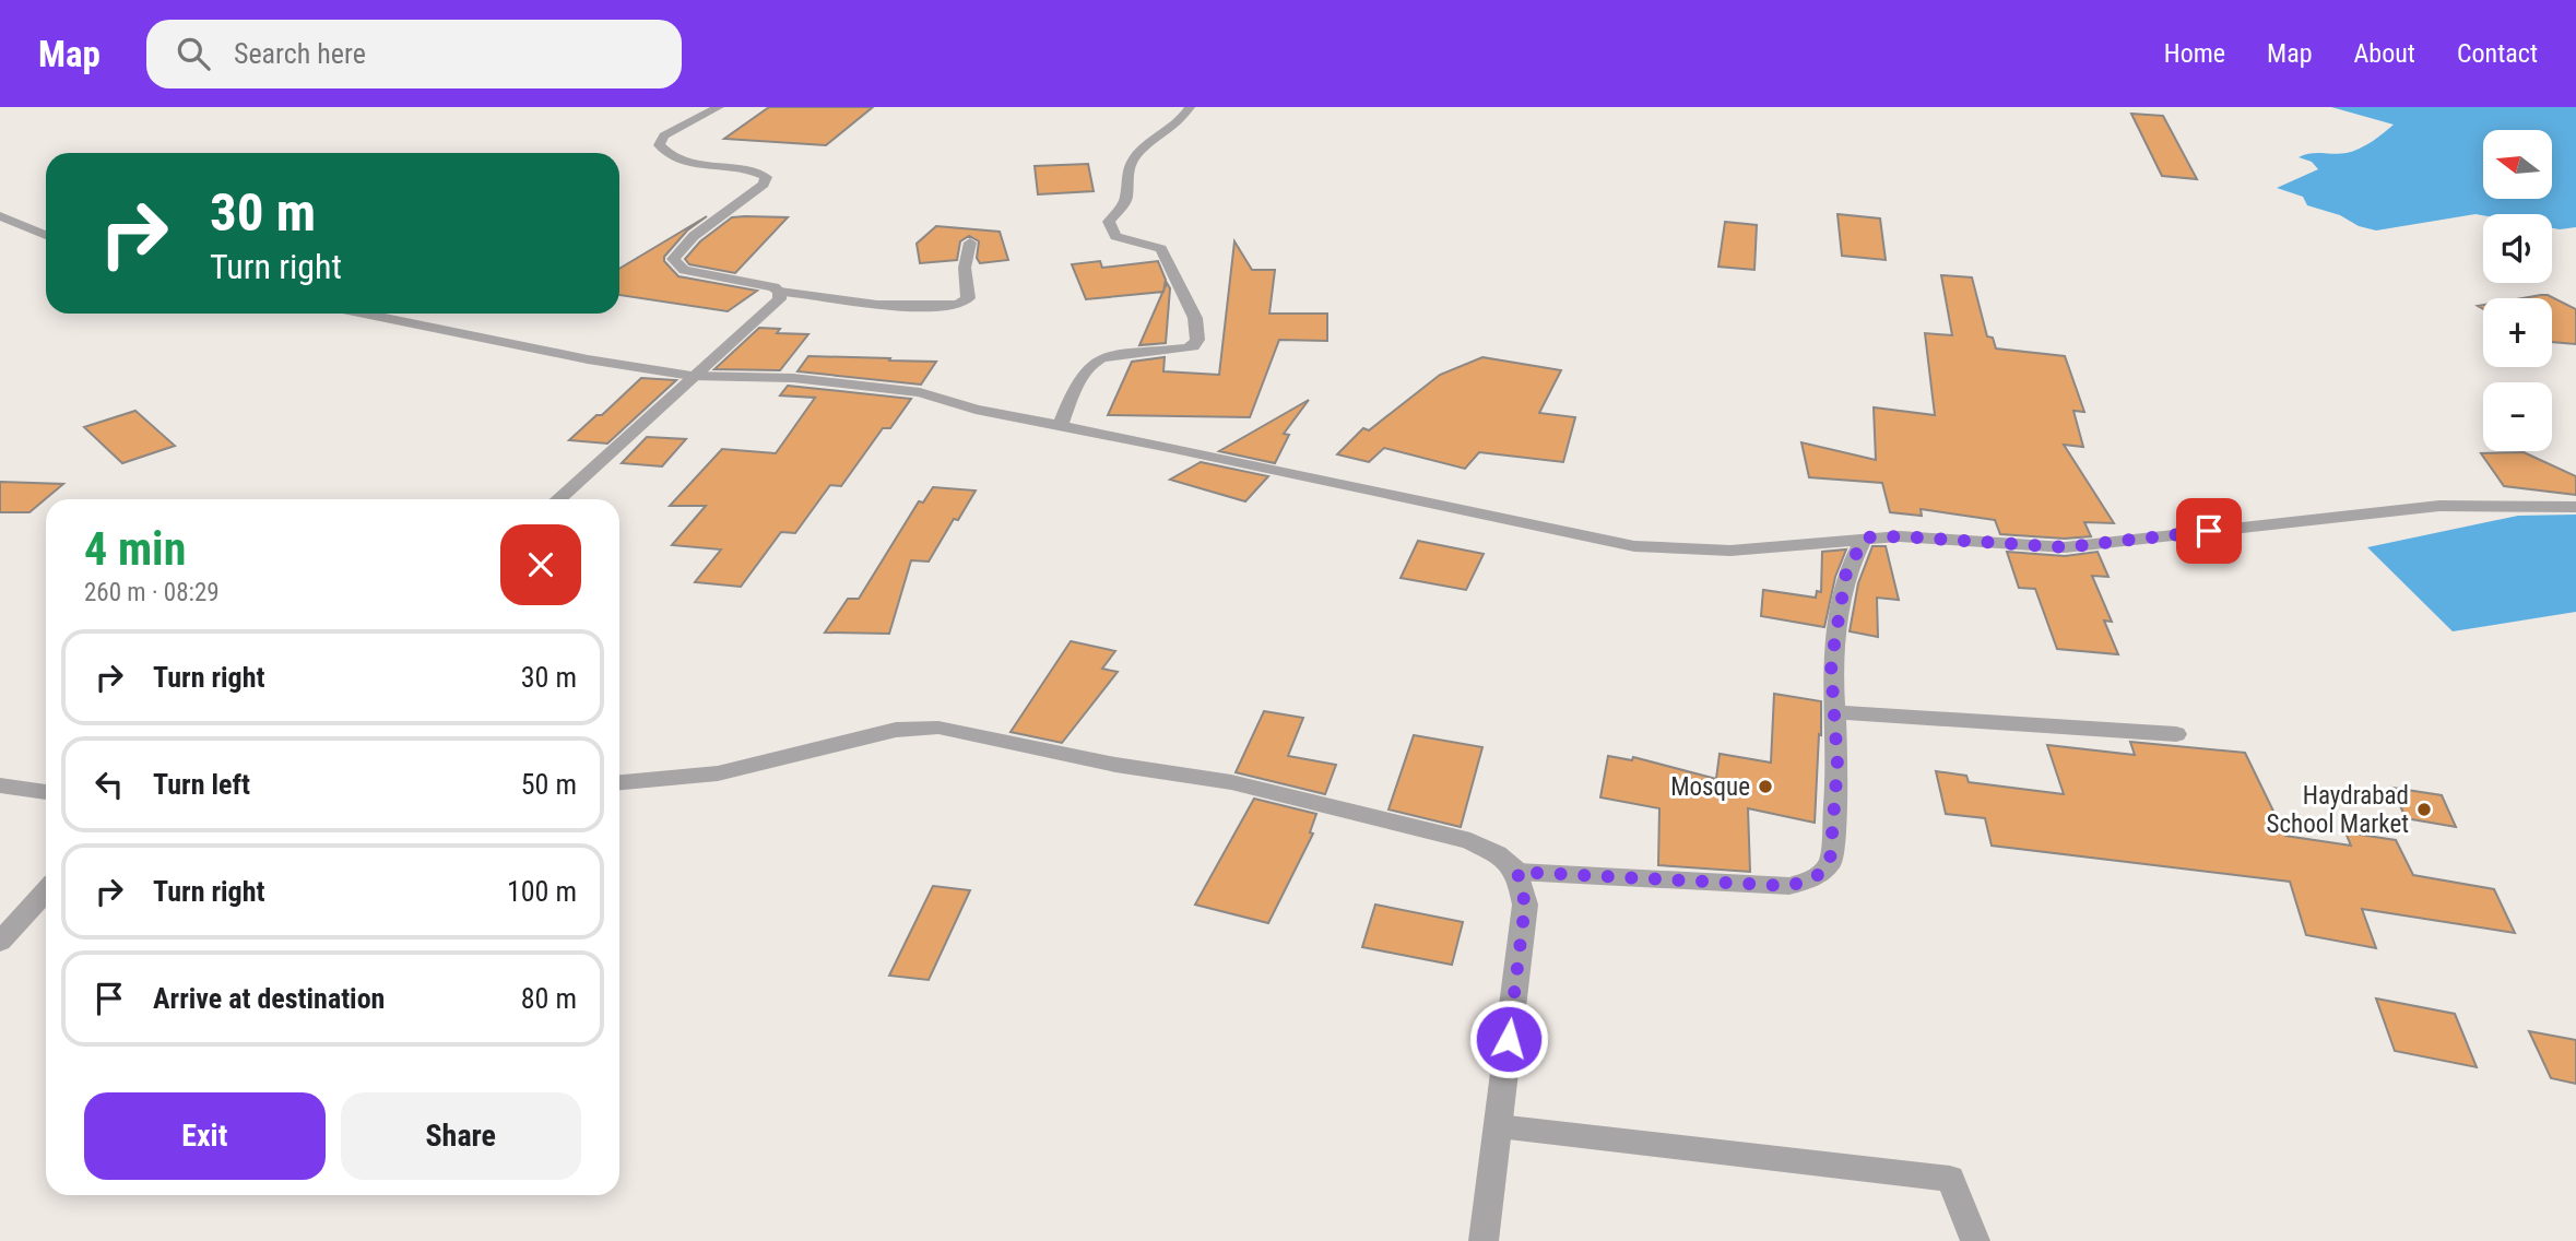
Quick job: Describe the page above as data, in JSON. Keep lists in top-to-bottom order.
{
  "places": ["Mosque", "Haydrabad School Market"],
  "north": "left",
  "page": {
    "header": "Map",
    "search": "Search here",
    "nav": [
      "Home",
      "Map",
      "About",
      "Contact"
    ],
    "map_buttons": ["+", "−"],
    "turn": ["30 m", "Turn right"],
    "heading": ["4 min", "260 m · 08:29"],
    "list": [
      {
        "name": "Turn right",
        "value": "30 m"
      },
      {
        "name": "Turn left",
        "value": "50 m"
      },
      {
        "name": "Turn right",
        "value": "100 m"
      },
      {
        "name": "Arrive at destination",
        "value": "80 m"
      }
    ],
    "buttons": ["Exit", "Share"]
  }
}
